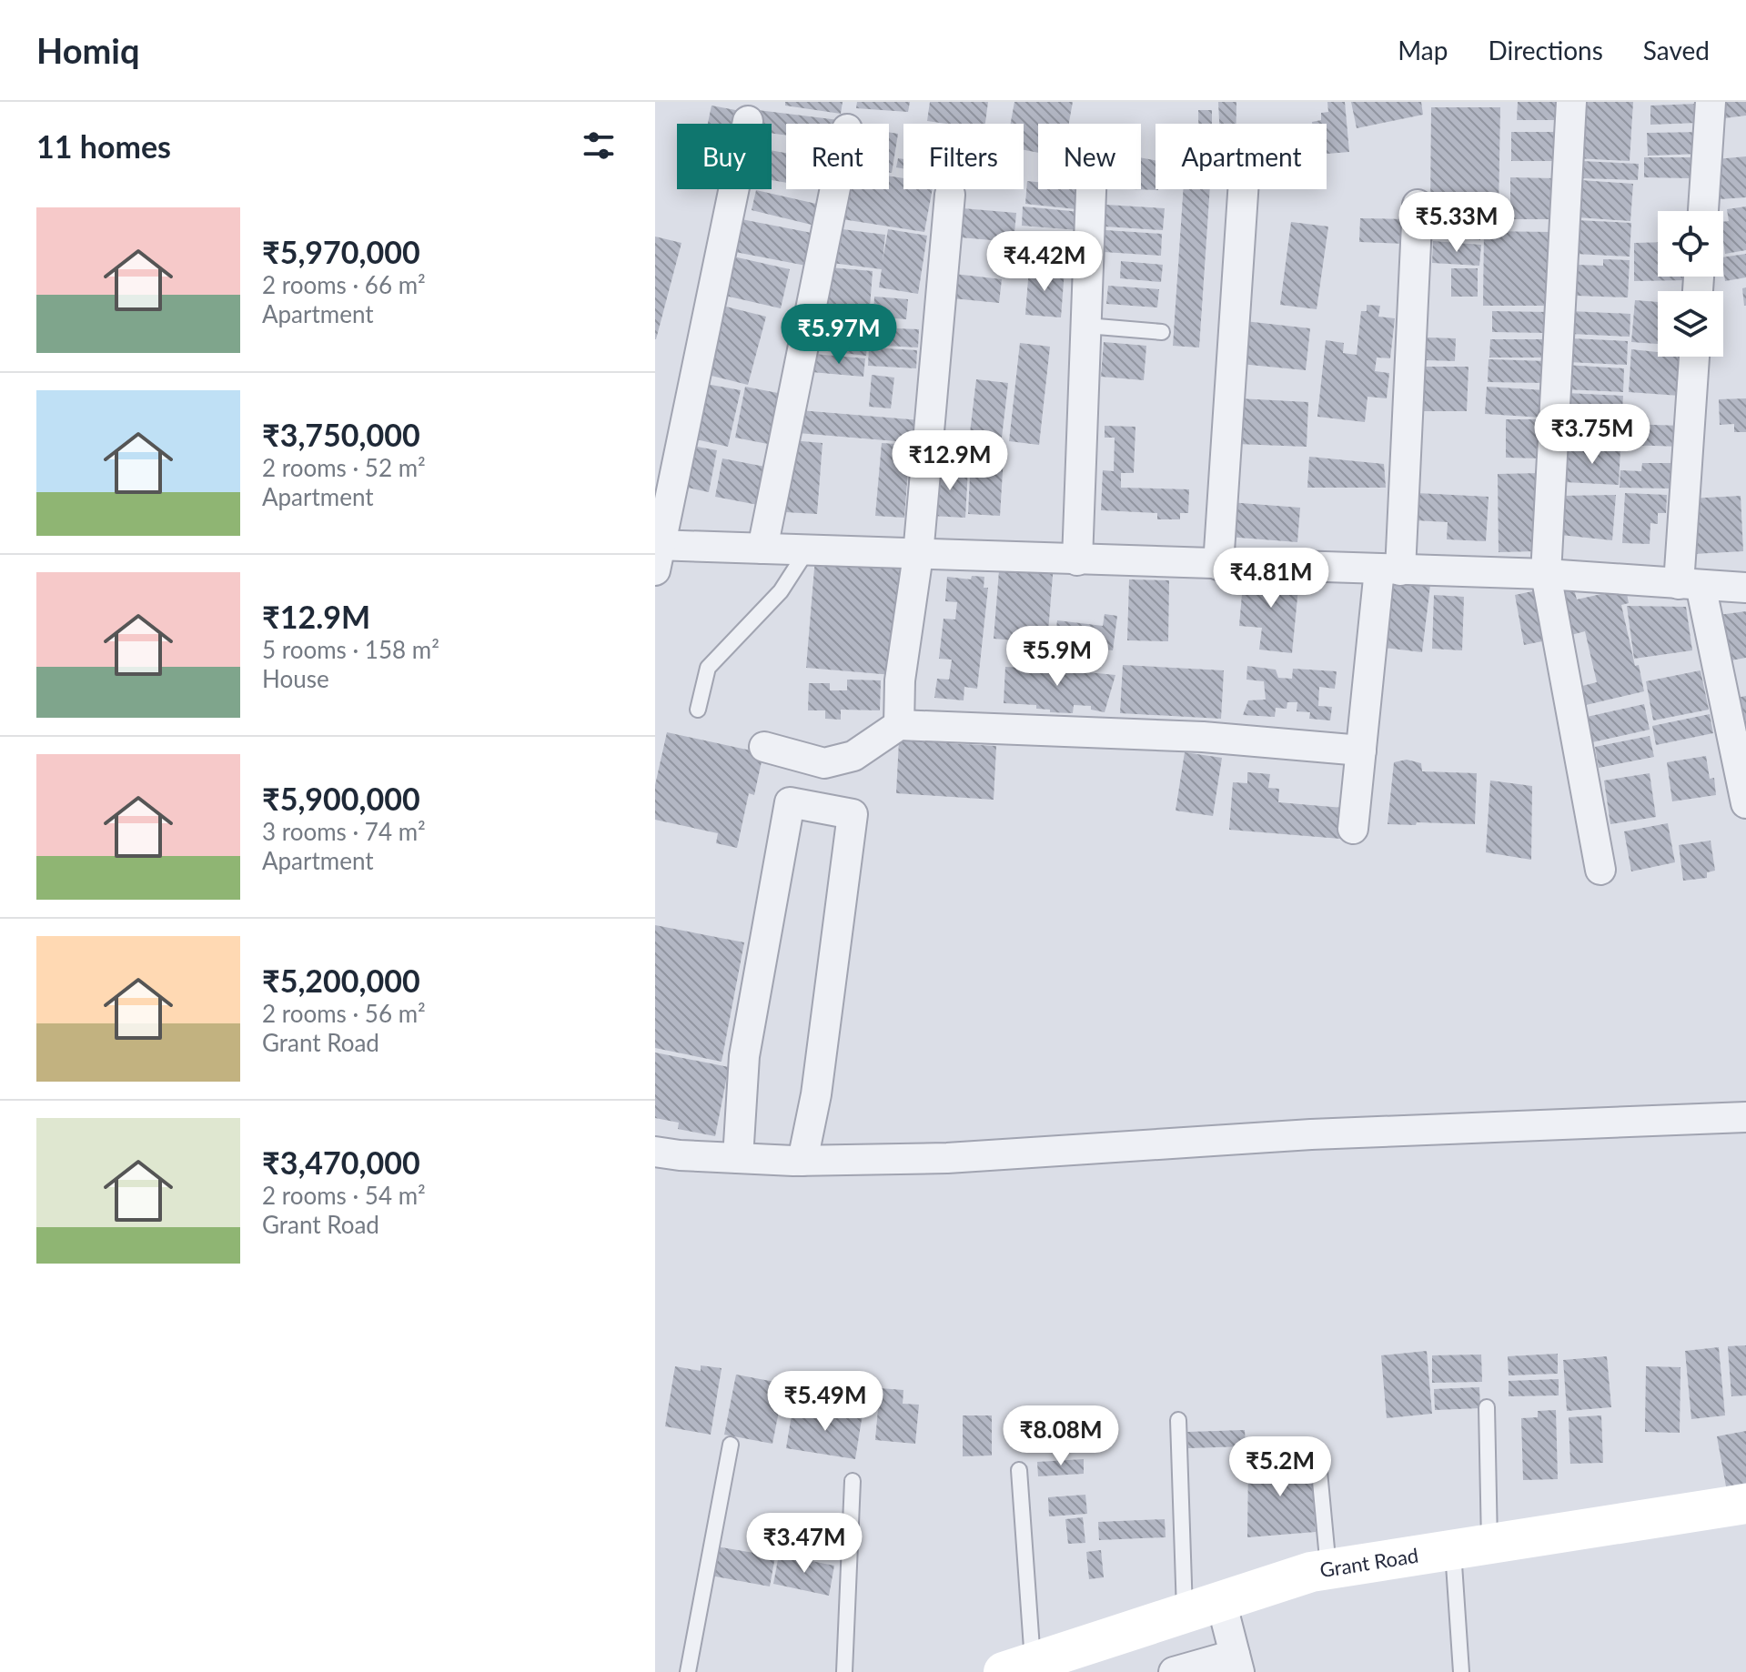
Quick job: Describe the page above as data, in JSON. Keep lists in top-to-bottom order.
{
  "streets": {
    "main road": ["Grant Road"]
  },
  "page": {
    "header": "Homiq",
    "nav": ["Map", "Directions", "Saved"],
    "heading": "11 homes",
    "chip": [
      "Buy",
      "Rent",
      "Filters",
      "New",
      "Apartment"
    ],
    "list": [
      {
        "name": "₹5,970,000",
        "note": "2 rooms · 66 m² · Apartment"
      },
      {
        "name": "₹3,750,000",
        "note": "2 rooms · 52 m² · Apartment"
      },
      {
        "name": "₹12.9M",
        "note": "5 rooms · 158 m² · House"
      },
      {
        "name": "₹5,900,000",
        "note": "3 rooms · 74 m² · Apartment"
      },
      {
        "name": "₹5,200,000",
        "note": "2 rooms · 56 m² · Grant Road"
      },
      {
        "name": "₹3,470,000",
        "note": "2 rooms · 54 m² · Grant Road"
      }
    ],
    "price": [
      "₹5.33M",
      "₹4.42M",
      "₹5.97M",
      "₹3.75M",
      "₹12.9M",
      "₹4.81M",
      "₹5.9M",
      "₹5.49M",
      "₹8.08M",
      "₹5.2M",
      "₹3.47M"
    ]
  }
}
